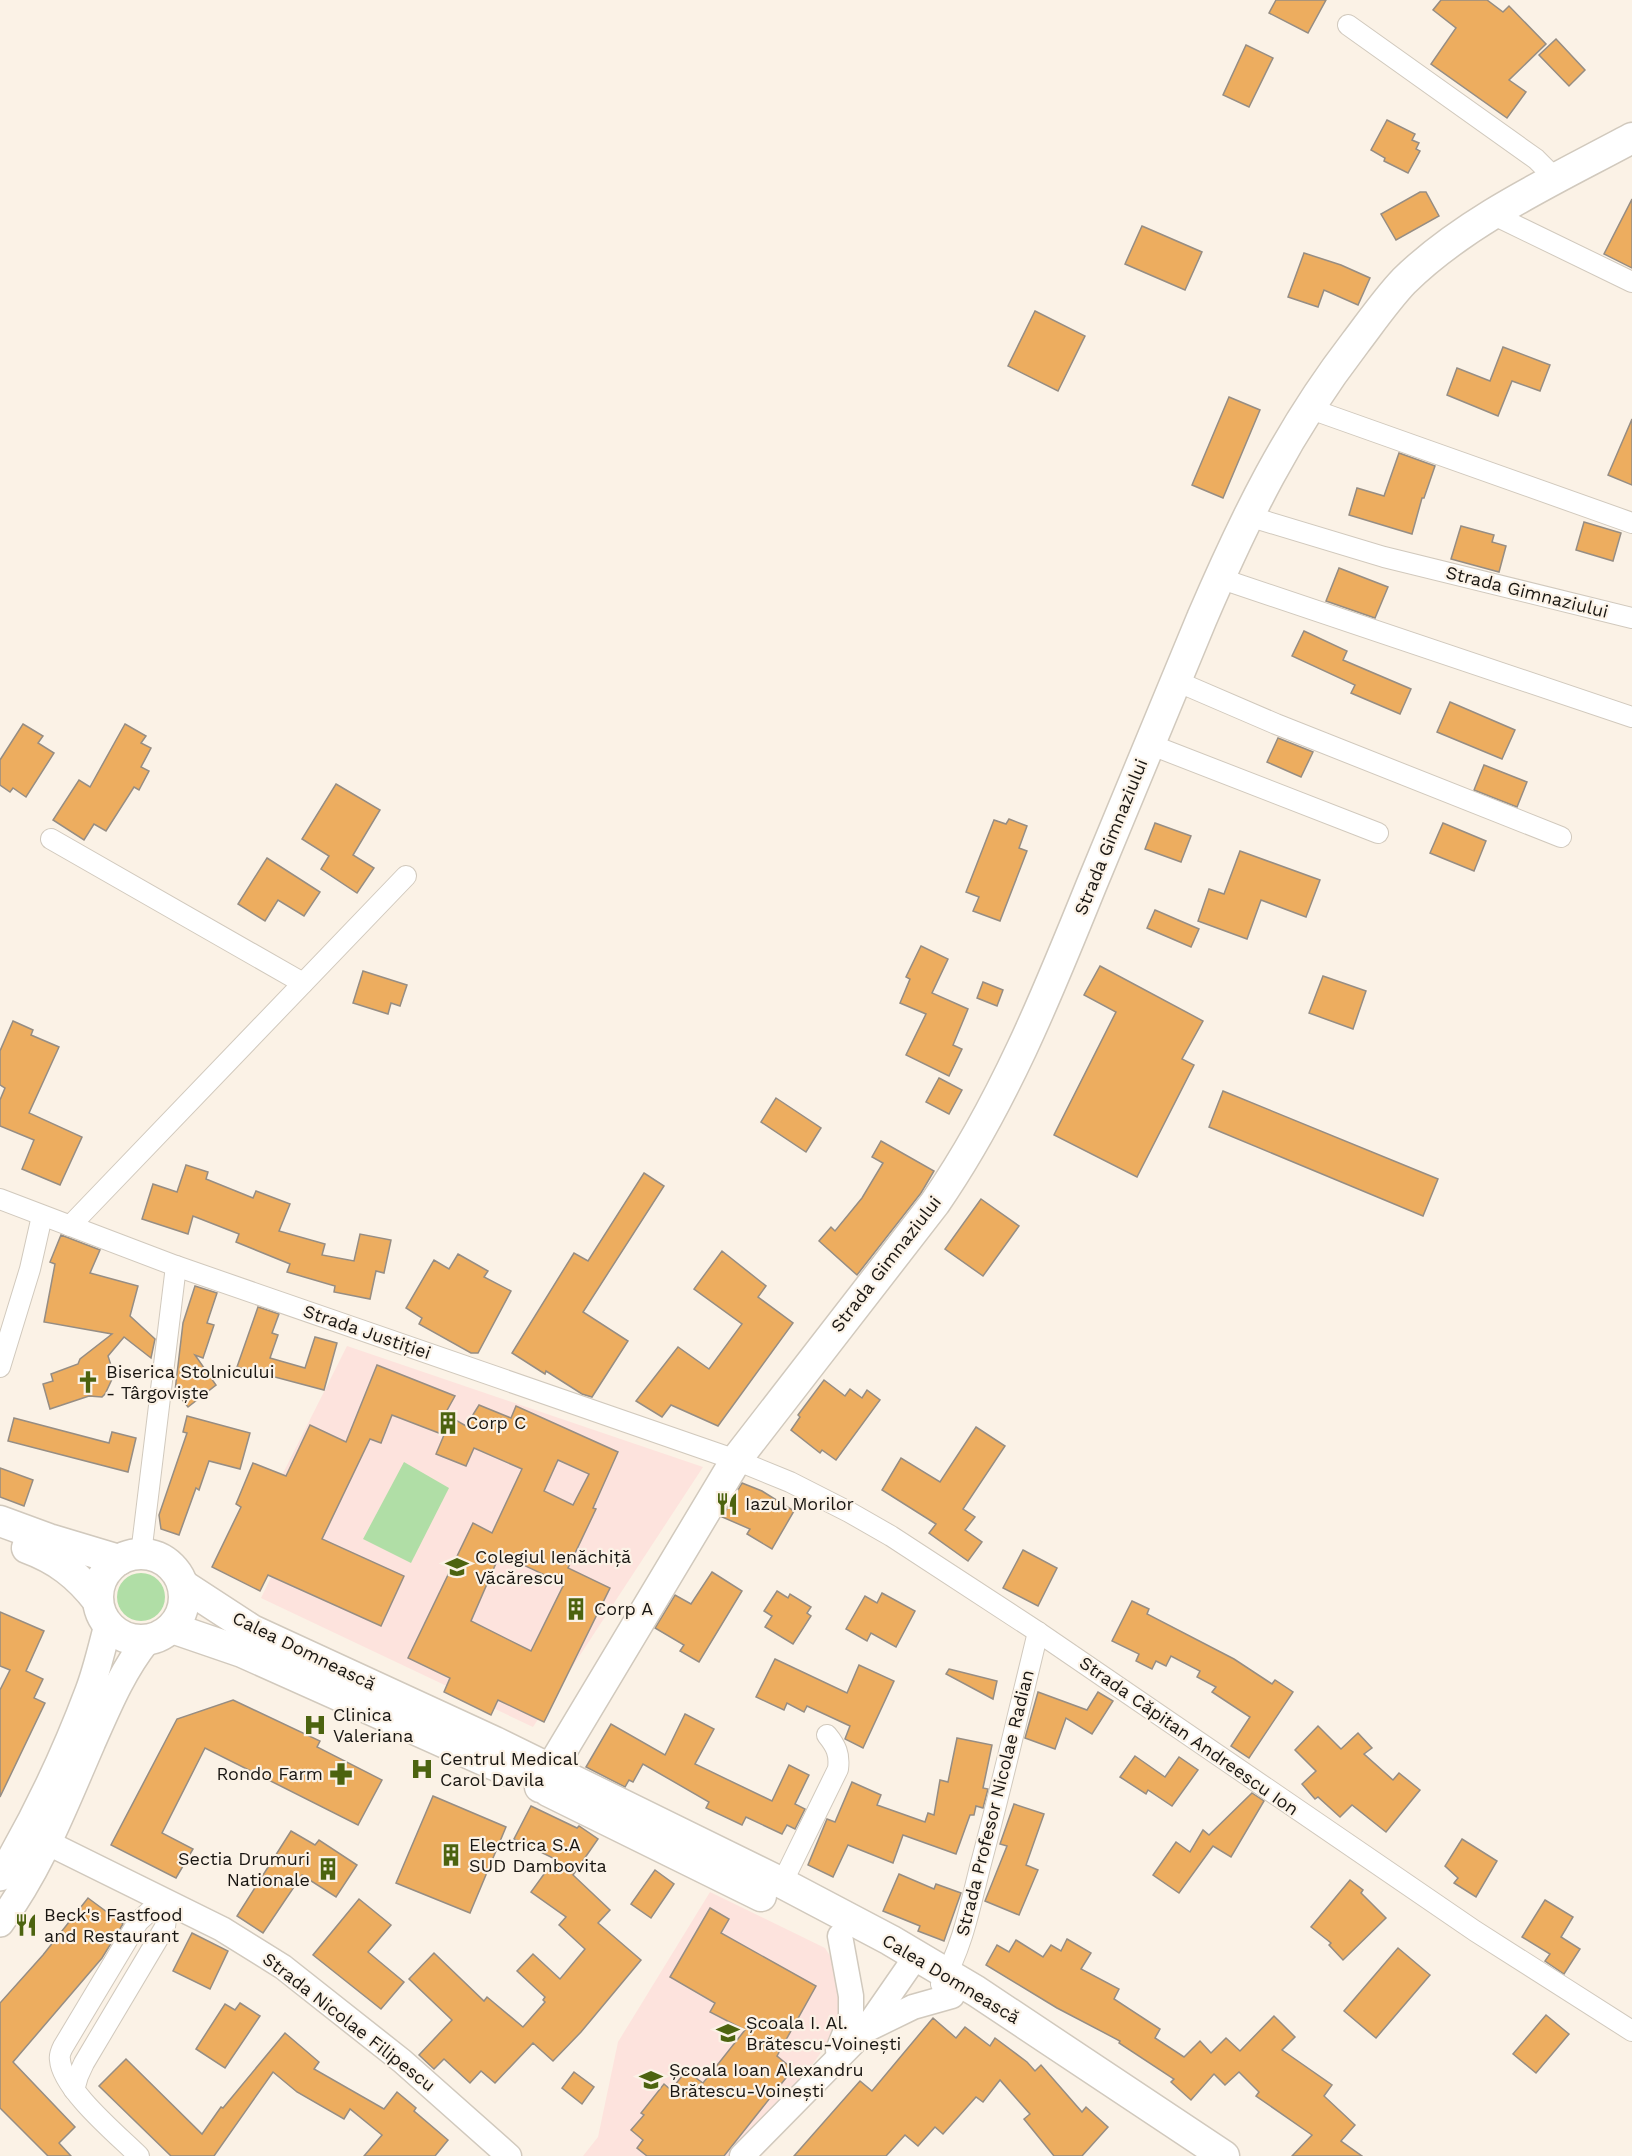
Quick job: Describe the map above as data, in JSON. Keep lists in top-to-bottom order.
{
  "streets": {
    "main road": ["Strada Gimnaziului", "Calea Domnească"],
    "street": [
      "Strada Justiției",
      "Strada Căpitan Andreescu Ion",
      "Strada Profesor Nicolae Radian",
      "Strada Nicolae Filipescu"
    ]
  },
  "crossings": [
    ["Strada Gimnaziului", "Strada Justiției"],
    ["Strada Gimnaziului", "Calea Domnească"],
    ["Strada Gimnaziului", "Strada Căpitan Andreescu Ion"],
    ["Strada Justiției", "Strada Căpitan Andreescu Ion"],
    ["Calea Domnească", "Strada Profesor Nicolae Radian"],
    ["Strada Căpitan Andreescu Ion", "Strada Profesor Nicolae Radian"]
  ],
  "places": {
    "church": ["Biserica Stolnicului - Târgoviște"],
    "building": [
      "Corp C",
      "Corp A",
      "Electrica S.A SUD Dambovita",
      "Sectia Drumuri Nationale"
    ],
    "restaurant": ["Iazul Morilor", "Beck's Fastfood and Restaurant"],
    "school or university": ["Colegiul Ienăchiță Văcărescu", "Școala I. Al. Brătescu-Voinești", "Școala Ioan Alexandru Brătescu-Voinești"],
    "hospital": ["Clinica Valeriana", "Centrul Medical Carol Davila"],
    "pharmacy": ["Rondo Farm"]
  }
}
